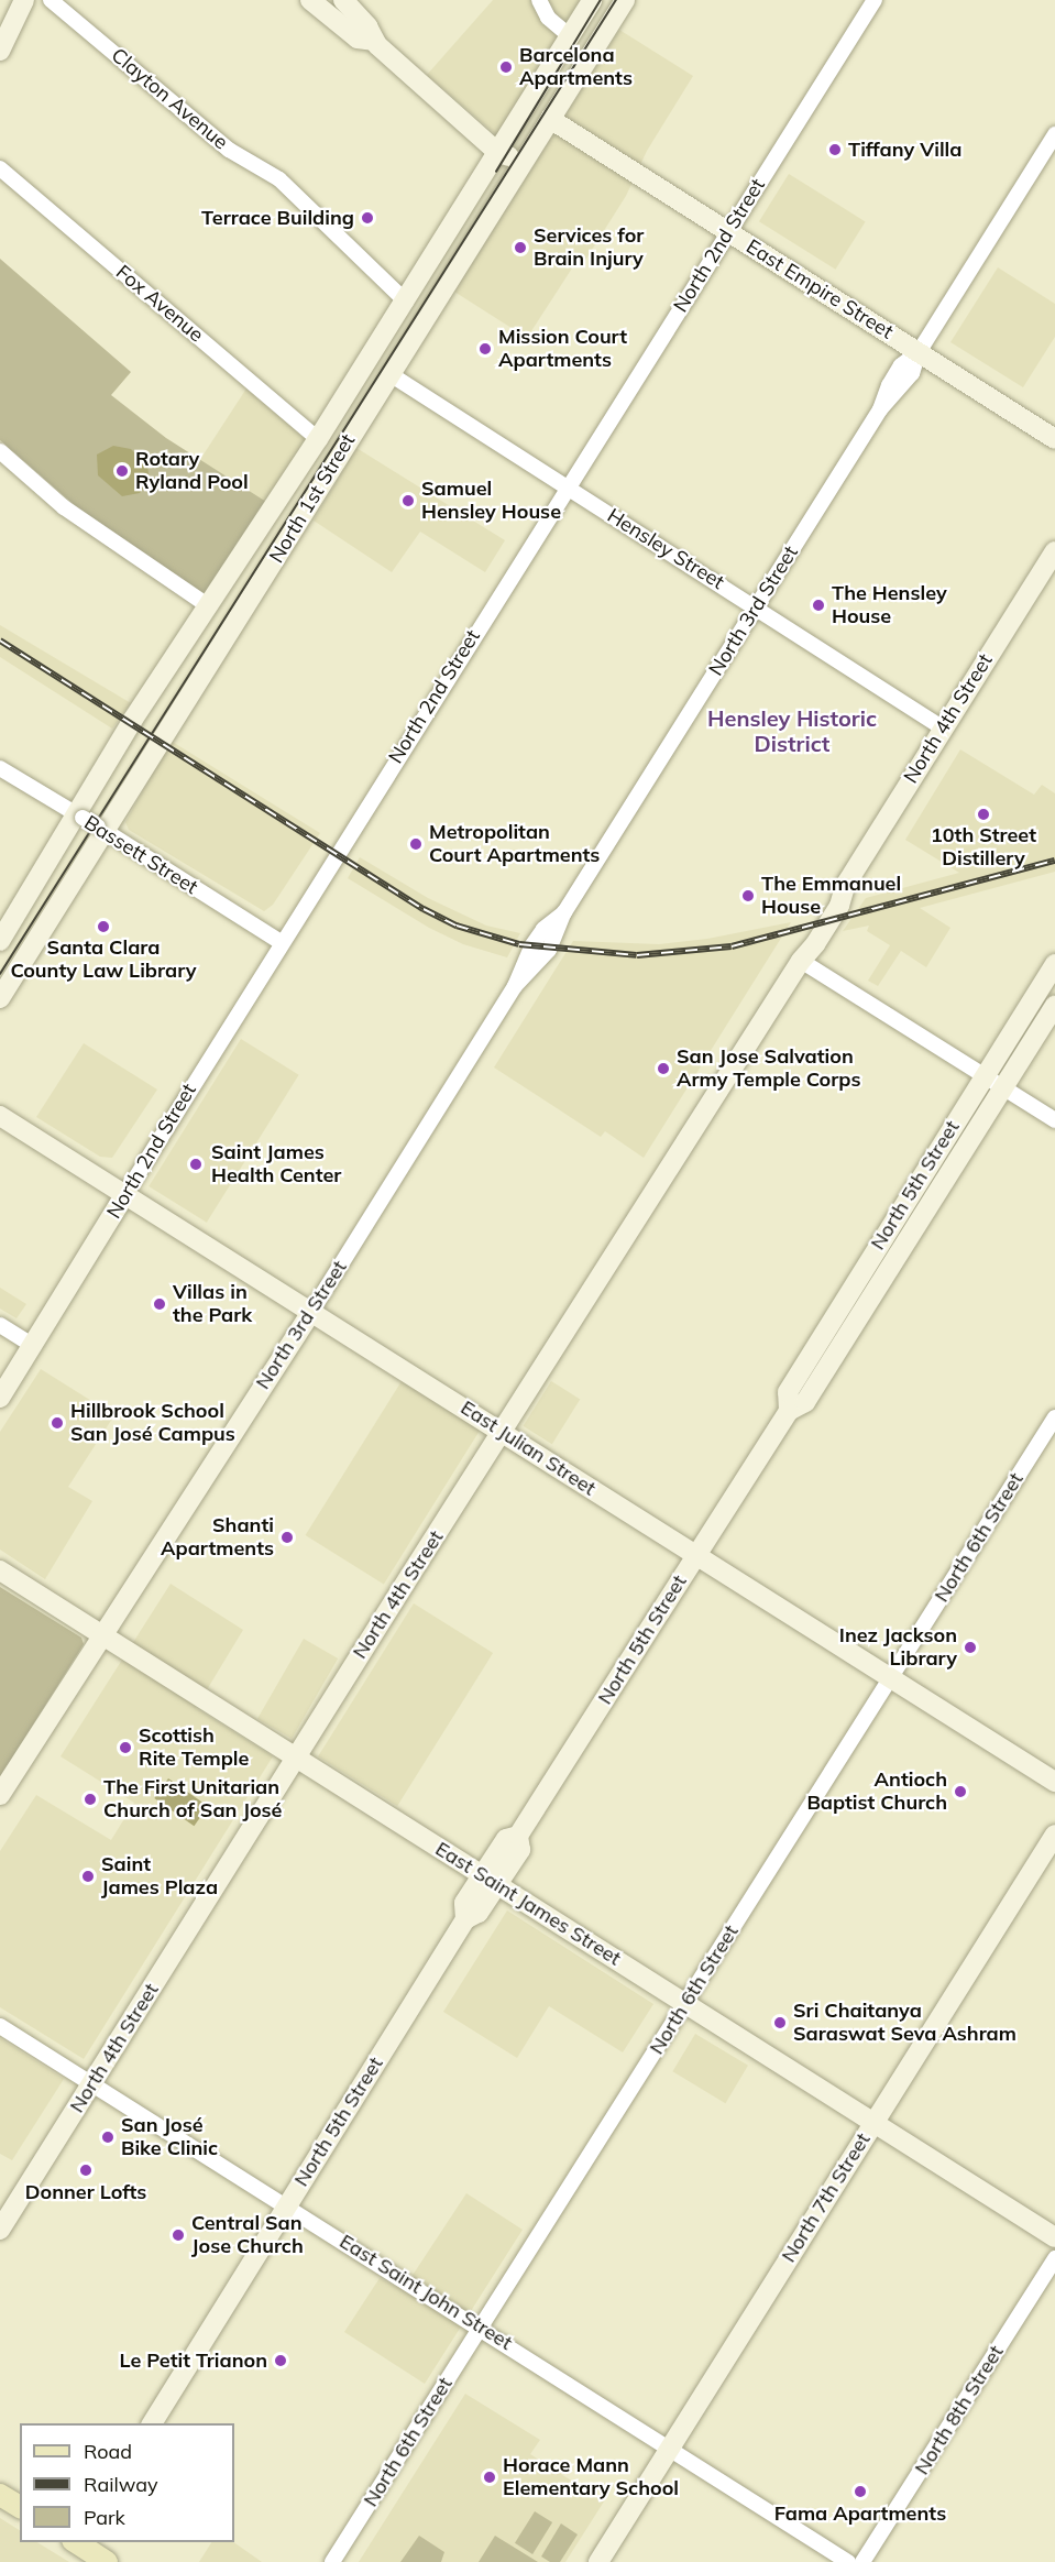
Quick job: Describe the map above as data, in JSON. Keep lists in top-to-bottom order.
{
  "streets": {
    "main road": [
      "North 2nd Street",
      "East Empire Street",
      "North 1st Street",
      "North 3rd Street",
      "North 4th Street",
      "North 5th Street",
      "East Julian Street",
      "East Saint James Street",
      "North 7th Street"
    ],
    "street": [
      "Clayton Avenue",
      "Fox Avenue",
      "Hensley Street",
      "Bassett Street",
      "North 6th Street",
      "East Saint John Street",
      "North 8th Street"
    ]
  },
  "crossings": [
    ["Clayton Avenue", "North 1st Street"],
    ["North 2nd Street", "East Empire Street"],
    ["North 2nd Street", "Hensley Street"],
    ["North 2nd Street", "Bassett Street"],
    ["North 2nd Street", "East Julian Street"],
    ["East Empire Street", "North 1st Street"],
    ["East Empire Street", "North 3rd Street"],
    ["Fox Avenue", "North 1st Street"],
    ["North 1st Street", "Hensley Street"],
    ["North 1st Street", "Bassett Street"],
    ["Hensley Street", "North 3rd Street"],
    ["Hensley Street", "North 4th Street"],
    ["North 3rd Street", "East Julian Street"],
    ["North 3rd Street", "East Saint James Street"],
    ["North 4th Street", "East Julian Street"],
    ["North 4th Street", "East Saint James Street"],
    ["North 4th Street", "East Saint John Street"],
    ["North 5th Street", "East Julian Street"],
    ["North 5th Street", "East Saint James Street"],
    ["North 5th Street", "East Saint John Street"],
    ["East Julian Street", "North 6th Street"],
    ["North 6th Street", "East Saint James Street"],
    ["North 6th Street", "East Saint John Street"],
    ["East Saint James Street", "North 7th Street"],
    ["North 7th Street", "East Saint John Street"]
  ],
  "districts": ["Hensley Historic District"],
  "places": [
    "Barcelona Apartments",
    "Tiffany Villa",
    "Terrace Building",
    "Services for Brain Injury",
    "Mission Court Apartments",
    "Rotary Ryland Pool",
    "Samuel Hensley House",
    "The Hensley House",
    "10th Street Distillery",
    "Metropolitan Court Apartments",
    "The Emmanuel House",
    "Santa Clara County Law Library",
    "San Jose Salvation Army Temple Corps",
    "Saint James Health Center",
    "Villas in the Park",
    "Hillbrook School San José Campus",
    "Shanti Apartments",
    "Inez Jackson Library",
    "Scottish Rite Temple",
    "Antioch Baptist Church",
    "The First Unitarian Church of San José",
    "Saint James Plaza",
    "Sri Chaitanya Saraswat Seva Ashram",
    "San José Bike Clinic",
    "Donner Lofts",
    "Central San Jose Church",
    "Le Petit Trianon",
    "Horace Mann Elementary School",
    "Fama Apartments"
  ],
  "legend": ["Road", "Railway", "Park"]
}
